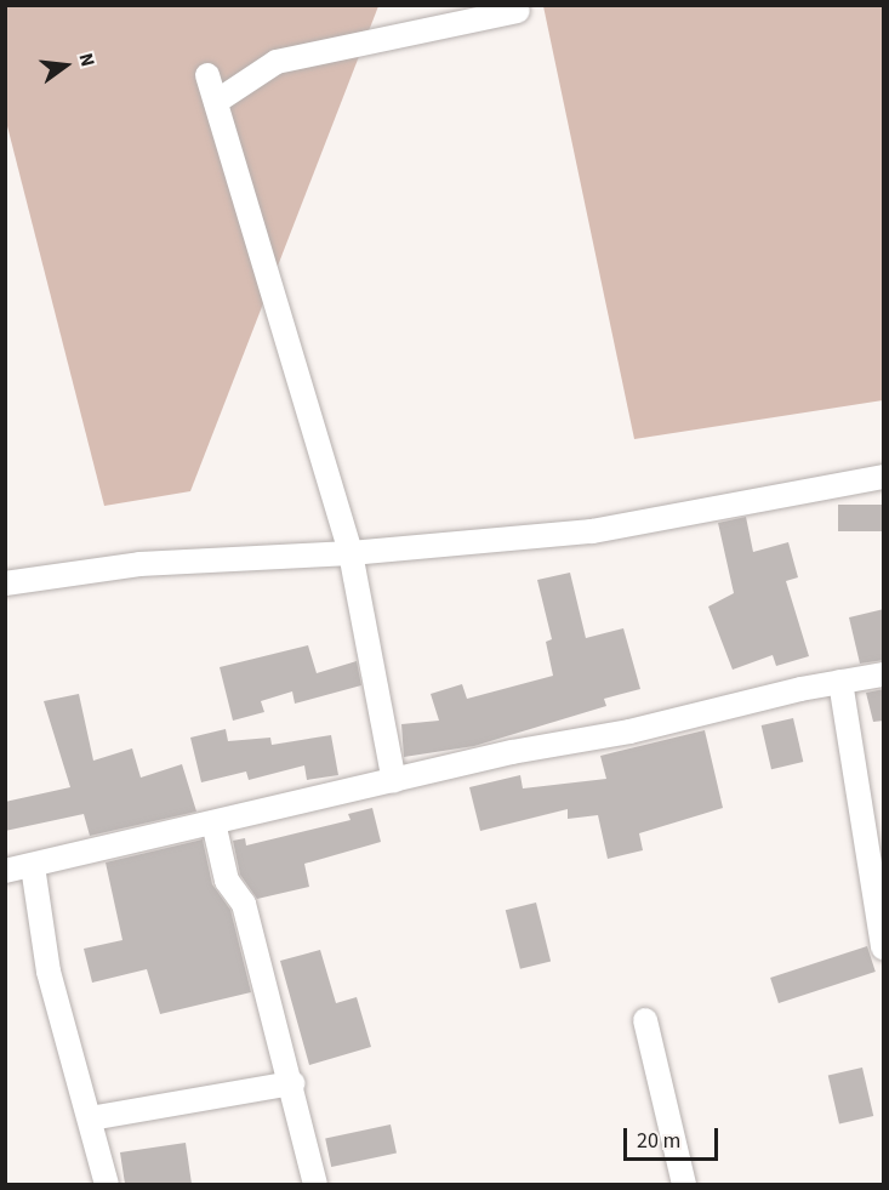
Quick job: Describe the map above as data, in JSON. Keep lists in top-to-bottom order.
{
  "scale_bar": "20 m",
  "north": "right"
}
